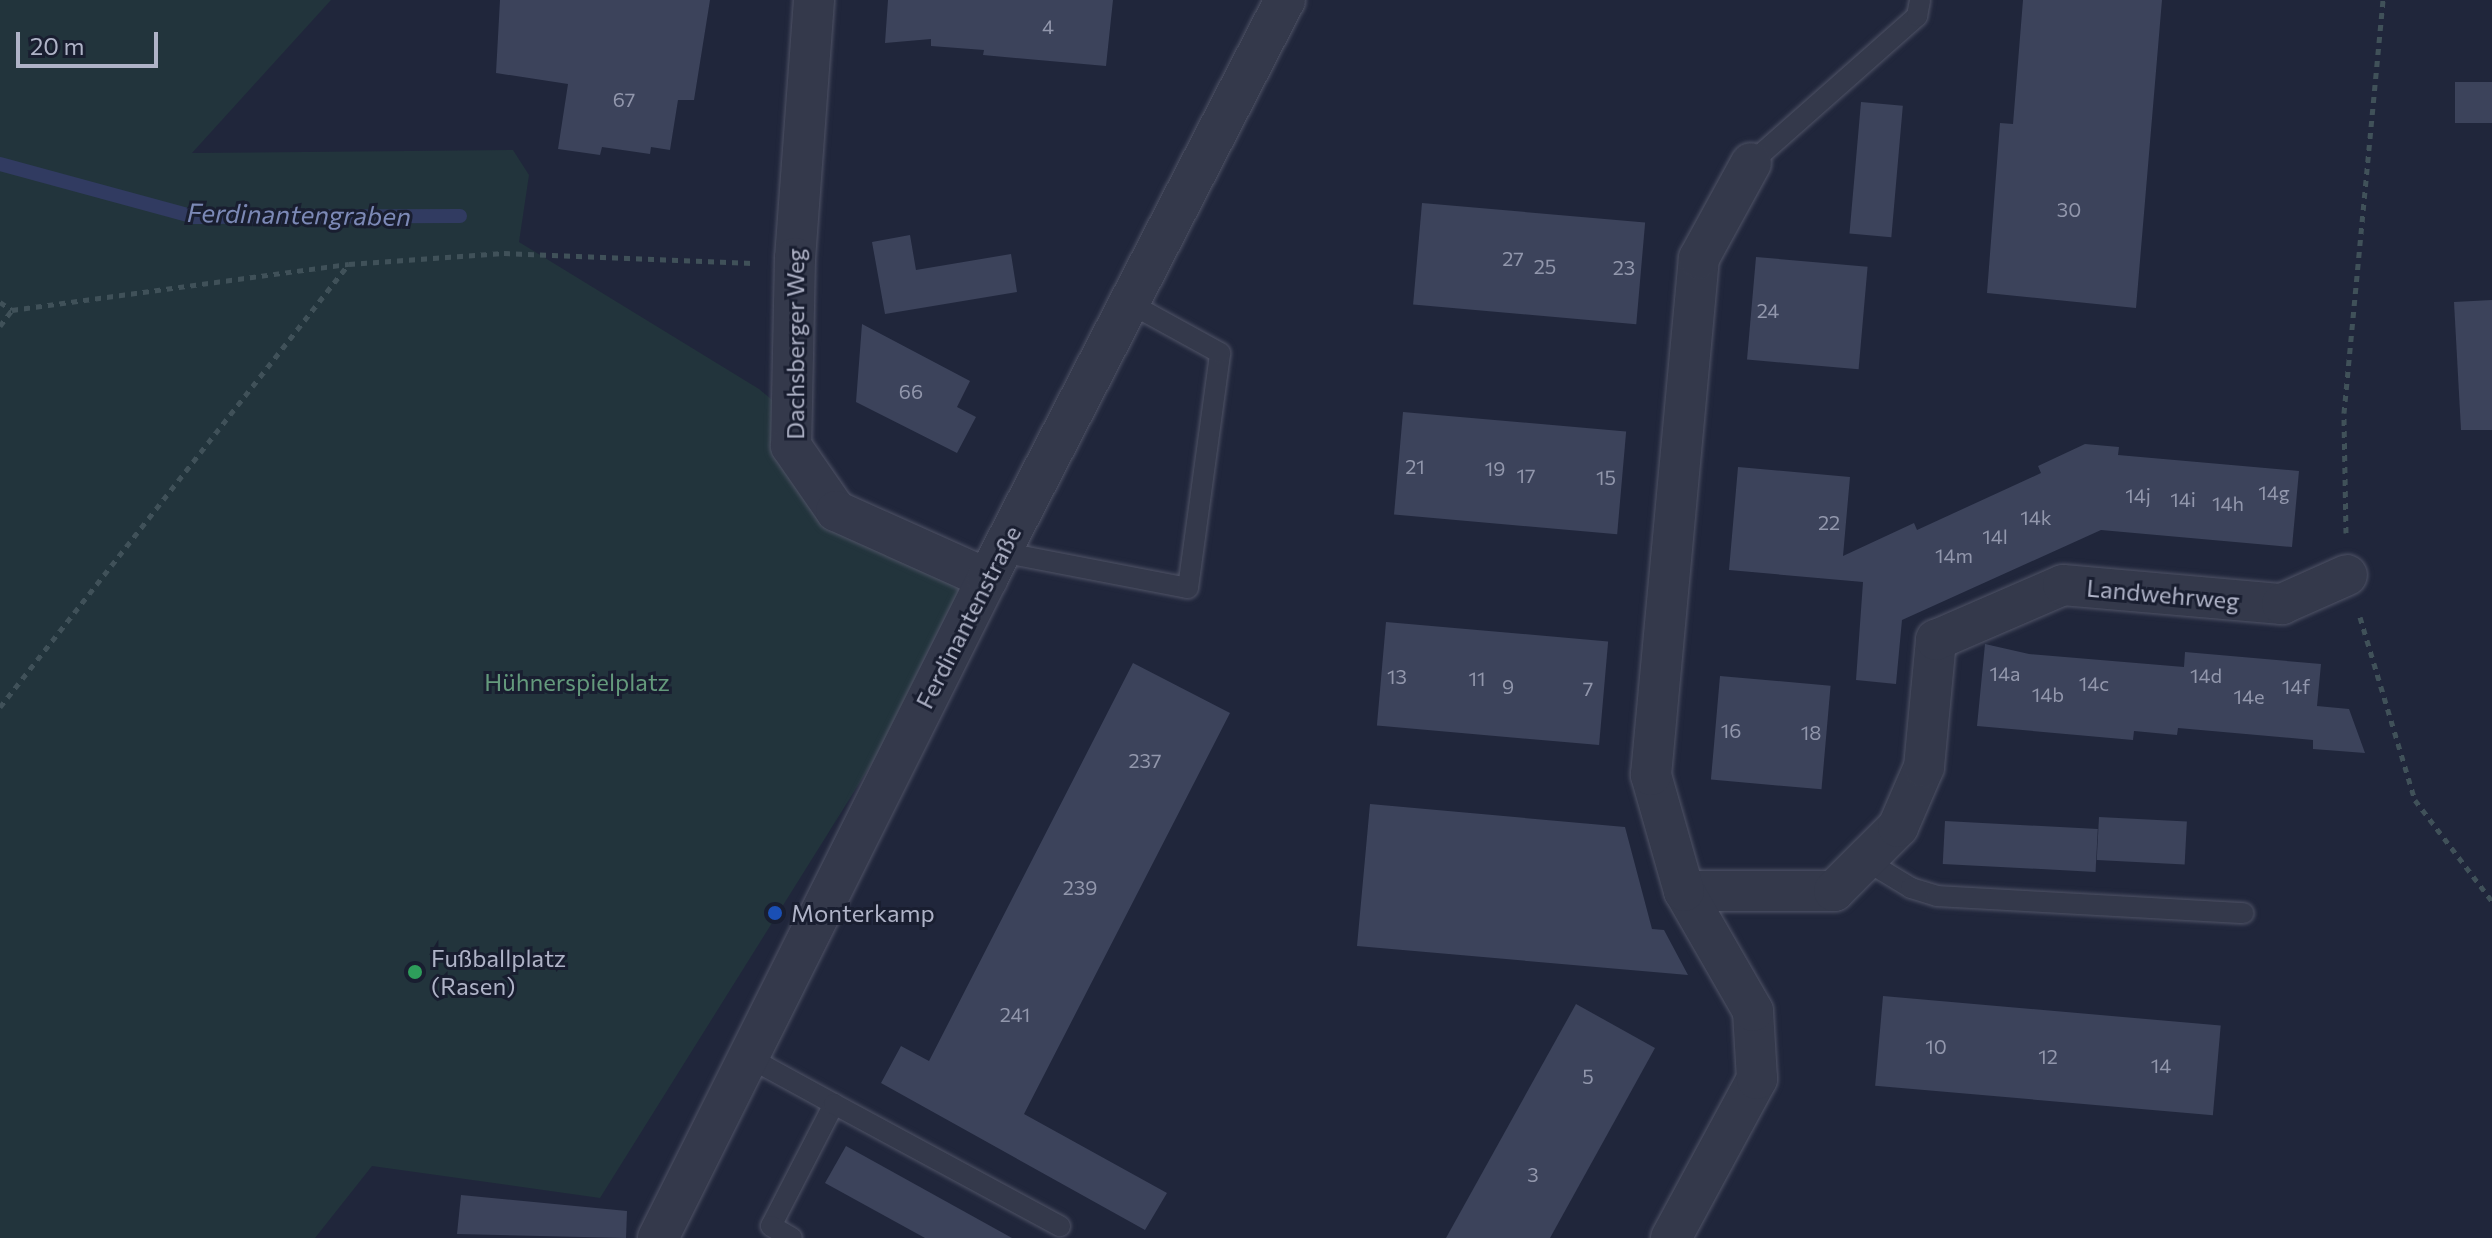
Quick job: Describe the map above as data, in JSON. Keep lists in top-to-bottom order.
{
  "streets": {
    "street": ["Dachsberger Weg", "Landwehrweg", "Ferdinantenstraße"]
  },
  "crossings": [
    ["Dachsberger Weg", "Ferdinantenstraße"]
  ],
  "water": ["Ferdinantengraben"],
  "parks": ["Hühnerspielplatz"],
  "places": ["Monterkamp", "Fußballplatz (Rasen)"],
  "house_numbers": [
    "4",
    "67",
    "30",
    "27",
    "25",
    "23",
    "24",
    "66",
    "21",
    "19",
    "17",
    "15",
    "14g",
    "14j",
    "14i",
    "14h",
    "14k",
    "22",
    "14l",
    "14m",
    "14a",
    "14d",
    "13",
    "11",
    "14c",
    "9",
    "14f",
    "7",
    "14b",
    "14e",
    "16",
    "18",
    "237",
    "239",
    "241",
    "10",
    "12",
    "14",
    "5",
    "3"
  ],
  "scale_bar": "20 m"
}
